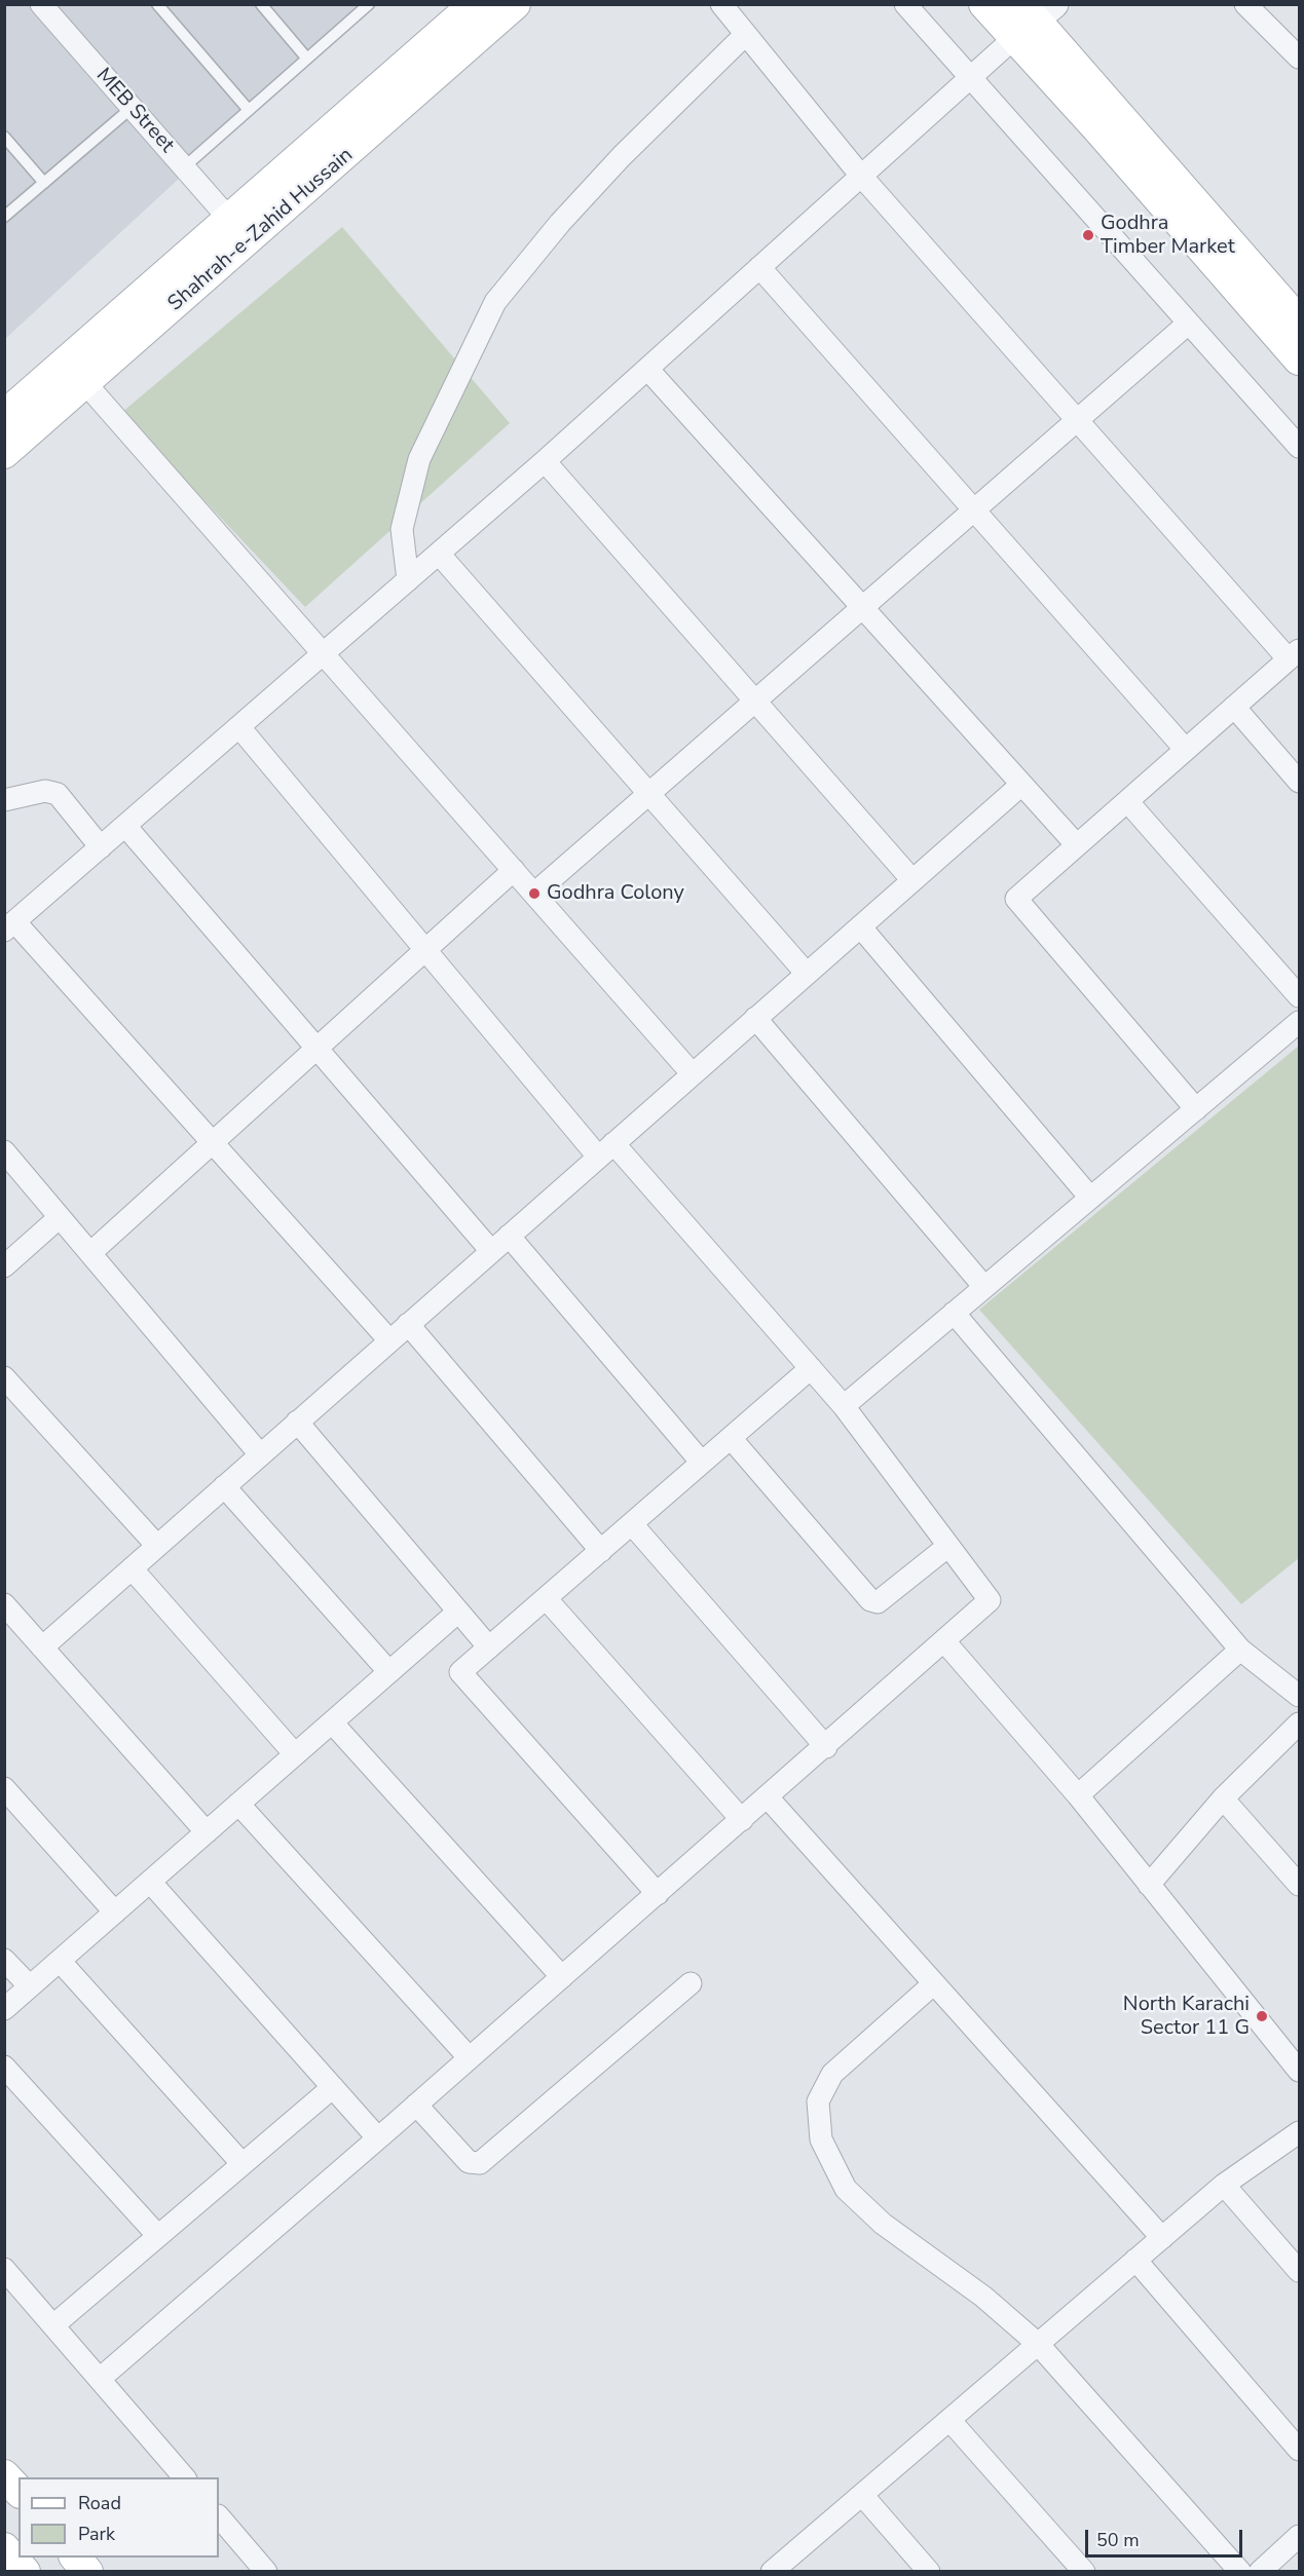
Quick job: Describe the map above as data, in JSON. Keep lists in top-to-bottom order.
{
  "streets": {
    "main road": ["Shahrah-e-Zahid Hussain"],
    "street": ["MEB Street"]
  },
  "crossings": [
    ["MEB Street", "Shahrah-e-Zahid Hussain"]
  ],
  "places": ["Godhra Timber Market", "Godhra Colony", "North Karachi Sector 11 G"],
  "legend": ["Road", "Park"],
  "scale_bar": "50 m"
}
